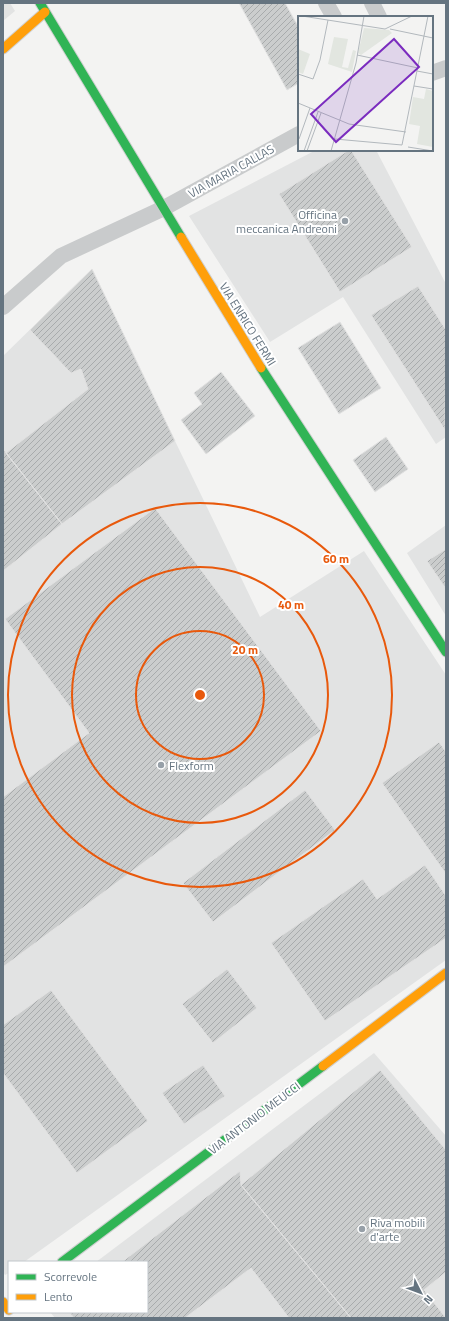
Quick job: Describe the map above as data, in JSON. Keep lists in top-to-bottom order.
{
  "streets": {
    "street": ["VIA MARIA CALLAS", "VIA ENRICO FERMI", "VIA ANTONIO MEUCCI"]
  },
  "crossings": [
    ["VIA MARIA CALLAS", "VIA ENRICO FERMI"]
  ],
  "places": ["Officina meccanica Andreoni", "Flexform", "Riva mobili d'arte"],
  "legend": ["Scorrevole", "Lento"],
  "north": "bottom right",
  "rings": ["60 m", "40 m", "20 m"]
}
